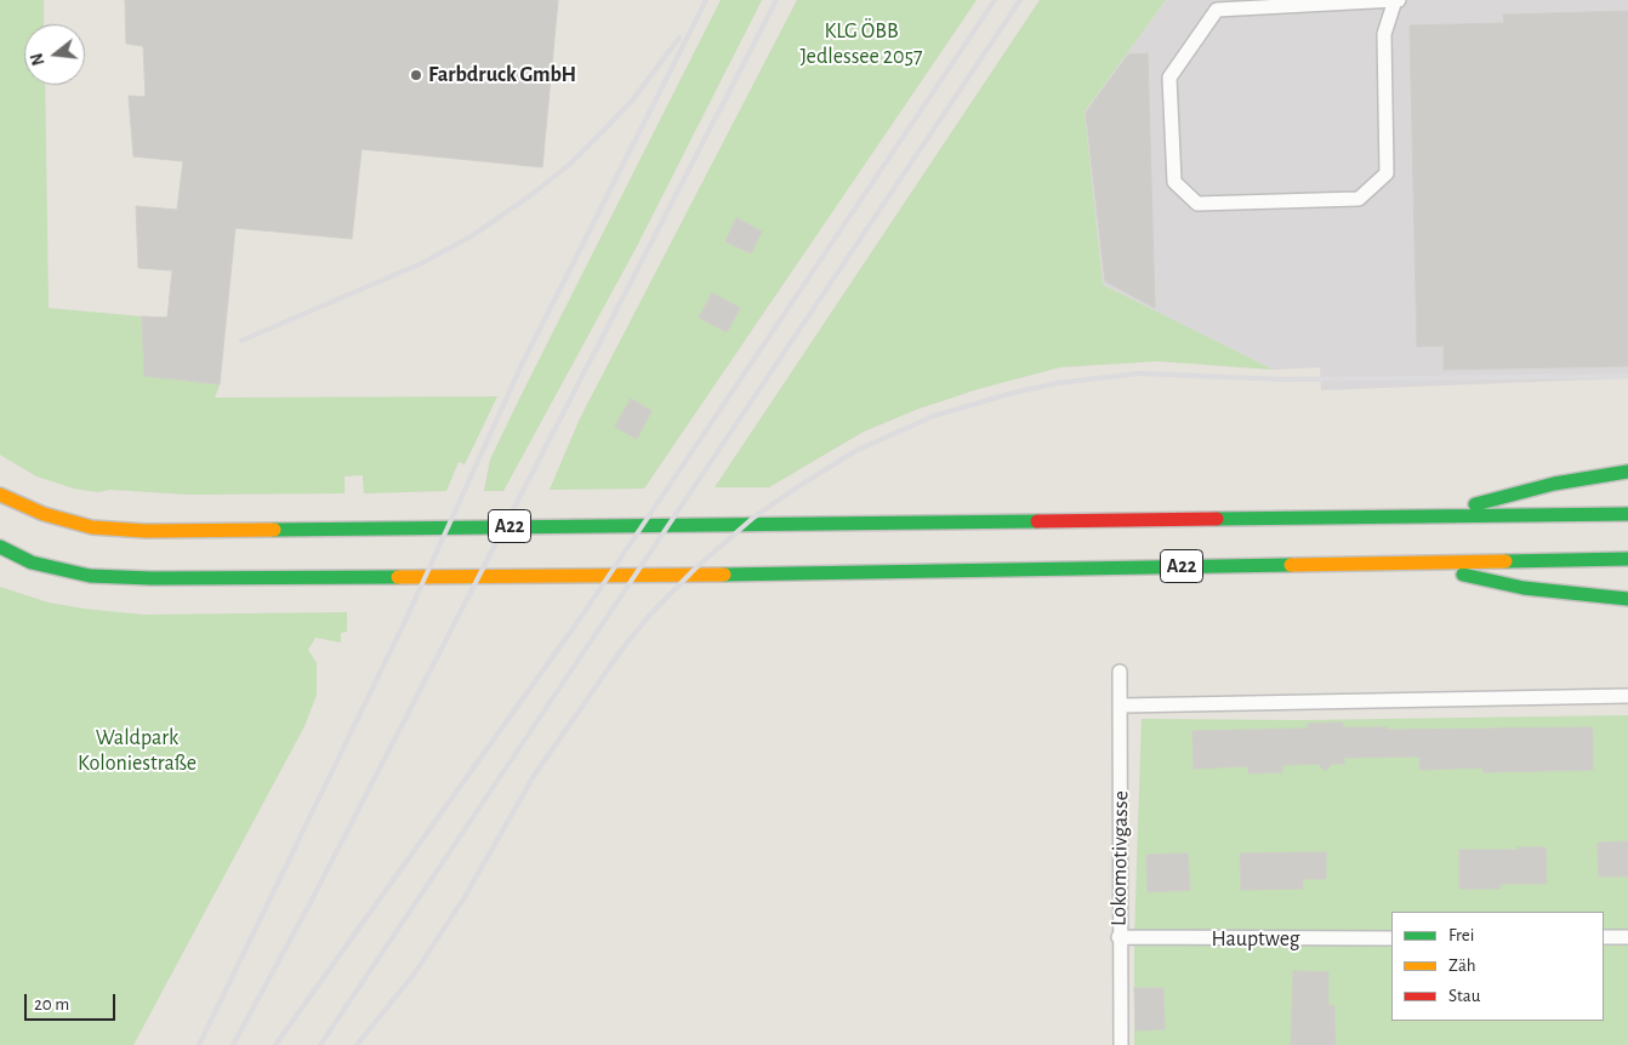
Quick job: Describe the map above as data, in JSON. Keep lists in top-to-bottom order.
{
  "streets": {
    "highway": ["A22"],
    "lane": ["Lokomotivgasse", "Hauptweg"]
  },
  "crossings": [
    ["Lokomotivgasse", "Hauptweg"]
  ],
  "parks": ["KLG ÖBB Jedlessee 2057", "Waldpark Koloniestraße"],
  "places": ["Farbdruck GmbH"],
  "legend": ["Frei", "Zäh", "Stau"],
  "scale_bar": "20 m",
  "north": "left"
}
